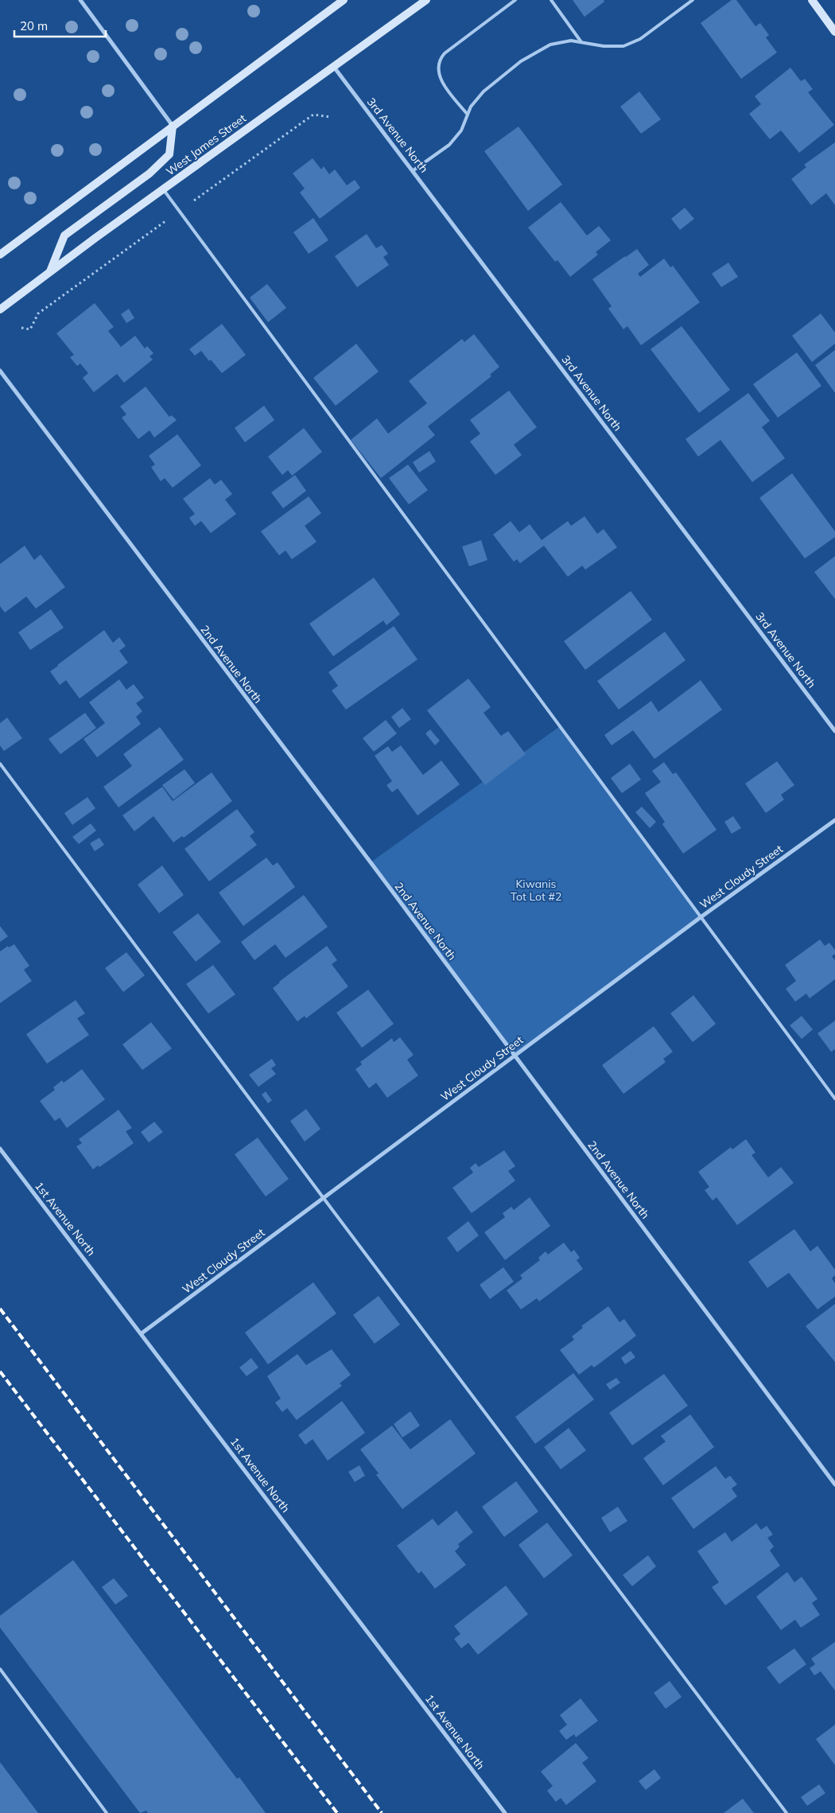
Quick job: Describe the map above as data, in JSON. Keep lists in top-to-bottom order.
{
  "streets": {
    "main road": ["West James Street"],
    "street": [
      "3rd Avenue North",
      "2nd Avenue North",
      "West Cloudy Street",
      "1st Avenue North"
    ]
  },
  "crossings": [
    ["3rd Avenue North", "West James Street"],
    ["2nd Avenue North", "West Cloudy Street"],
    ["West Cloudy Street", "1st Avenue North"]
  ],
  "parks": ["Kiwanis Tot Lot #2"],
  "scale_bar": "20 m"
}
